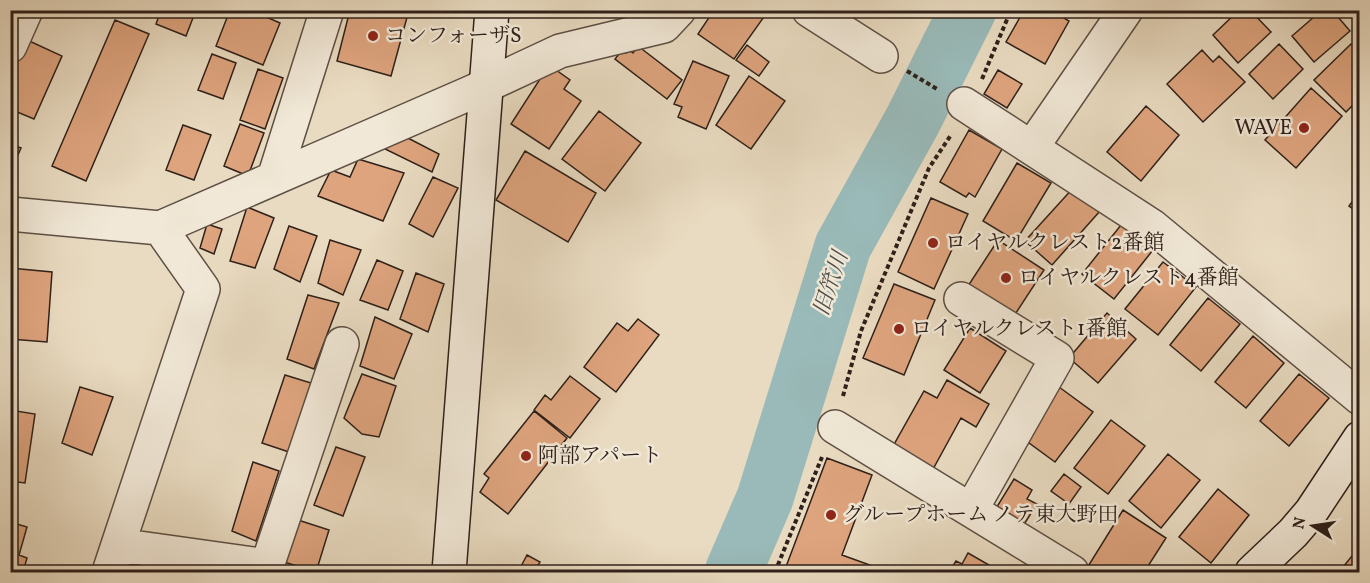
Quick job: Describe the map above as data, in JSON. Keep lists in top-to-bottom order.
{
  "water": ["旧笊川"],
  "places": [
    "コンフォーザS",
    "WAVE",
    "ロイヤルクレスト2番館",
    "ロイヤルクレスト4番館",
    "ロイヤルクレスト1番館",
    "阿部アパート",
    "グループホーム ノテ東大野田"
  ],
  "north": "left"
}
